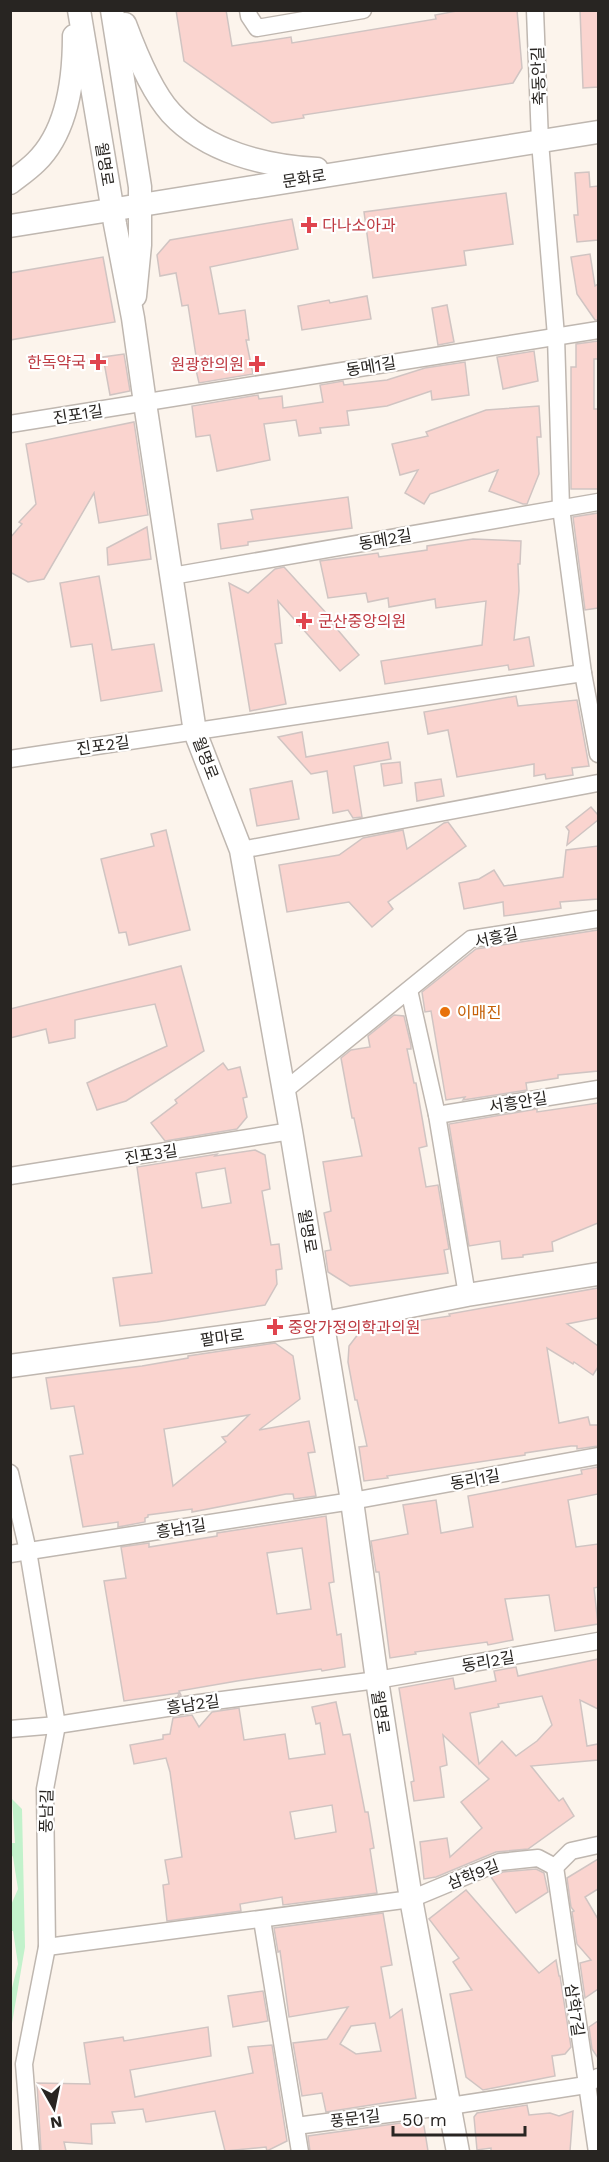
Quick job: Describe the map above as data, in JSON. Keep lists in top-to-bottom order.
{
  "streets": {
    "street": [
      "축동안길",
      "월명로",
      "문화로",
      "동메1길",
      "진포1길",
      "동메2길",
      "진포2길",
      "서흥길",
      "서흥안길",
      "진포3길",
      "팔마로",
      "동리1길",
      "흥남1길",
      "동리2길",
      "흥남2길",
      "풍남길",
      "삼학9길",
      "삼학7길",
      "풍문1길"
    ]
  },
  "crossings": [
    ["축동안길", "문화로"],
    ["축동안길", "동메1길"],
    ["축동안길", "동메2길"],
    ["축동안길", "진포2길"],
    ["월명로", "문화로"],
    ["월명로", "동메1길"],
    ["월명로", "진포1길"],
    ["월명로", "동메2길"],
    ["월명로", "진포2길"],
    ["월명로", "서흥길"],
    ["월명로", "진포3길"],
    ["월명로", "팔마로"],
    ["월명로", "동리1길"],
    ["월명로", "흥남1길"],
    ["월명로", "동리2길"],
    ["월명로", "흥남2길"],
    ["월명로", "삼학9길"],
    ["월명로", "풍문1길"],
    ["동메1길", "진포1길"],
    ["동리1길", "흥남1길"],
    ["흥남1길", "풍남길"],
    ["동리2길", "흥남2길"],
    ["흥남2길", "풍남길"],
    ["풍남길", "삼학9길"],
    ["삼학9길", "삼학7길"],
    ["삼학7길", "풍문1길"]
  ],
  "places": {
    "health": [
      "다나소아과",
      "한독약국",
      "원광한의원",
      "군산중앙의원",
      "중앙가정의학과의원"
    ],
    "other": ["이매진"]
  },
  "scale_bar": "50 m",
  "north": "bottom"
}
